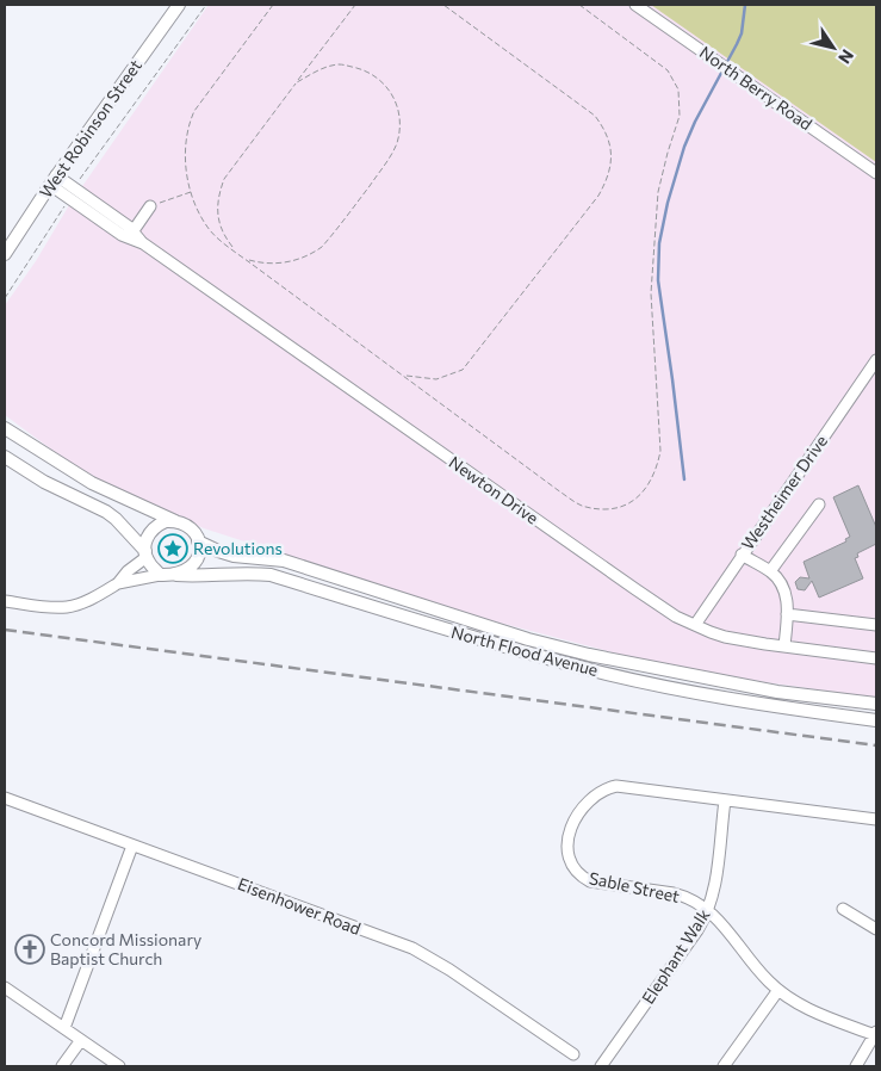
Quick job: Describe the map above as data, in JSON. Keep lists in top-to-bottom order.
{
  "streets": {
    "main road": ["West Robinson Street", "North Flood Avenue"],
    "street": [
      "North Berry Road",
      "Newton Drive",
      "Westheimer Drive",
      "Sable Street",
      "Eisenhower Road",
      "Elephant Walk"
    ]
  },
  "crossings": [
    ["West Robinson Street", "Newton Drive"],
    ["Newton Drive", "Westheimer Drive"],
    ["Sable Street", "Elephant Walk"]
  ],
  "places": {
    "place": ["Revolutions"],
    "church": ["Concord Missionary Baptist Church"]
  },
  "north": "bottom right"
}
